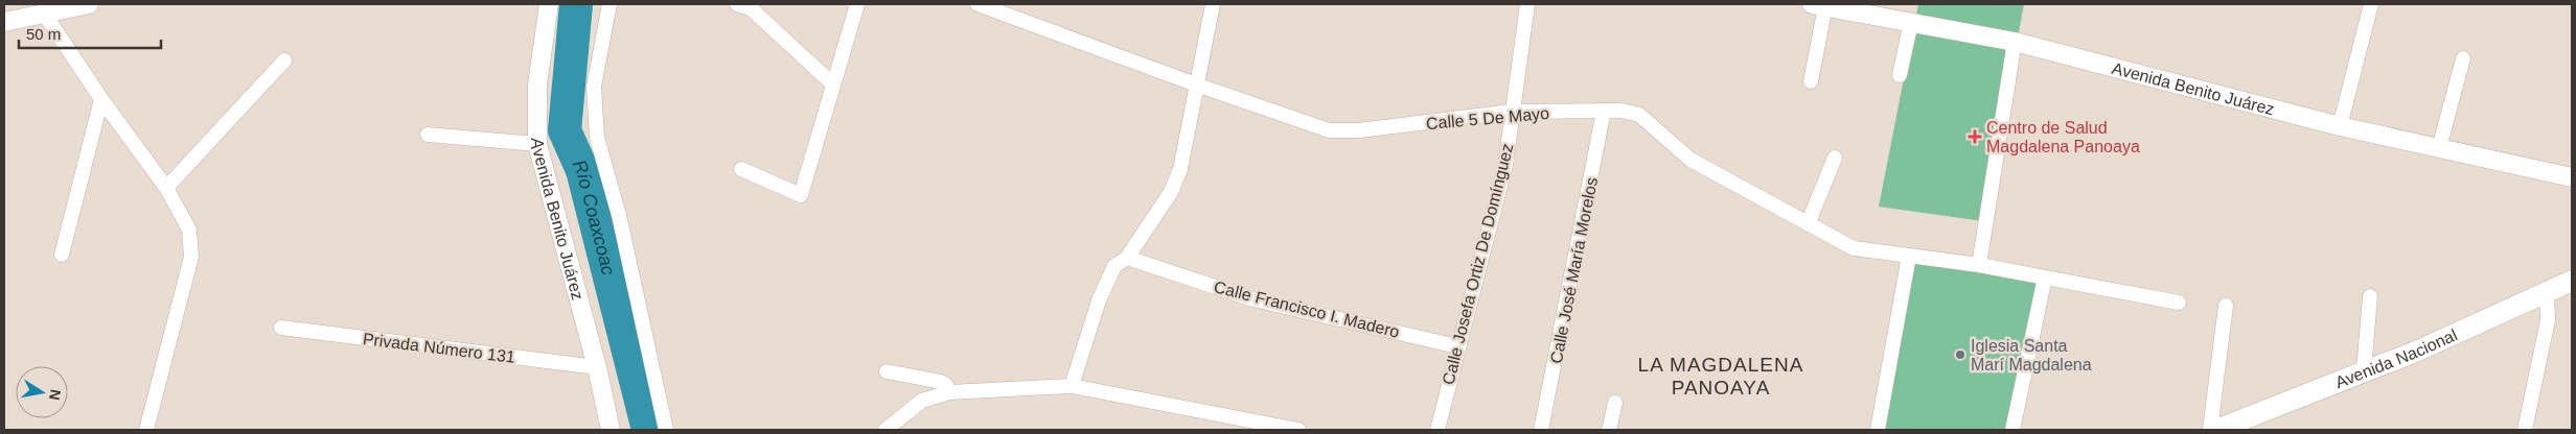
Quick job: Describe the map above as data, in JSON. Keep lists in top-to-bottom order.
{
  "streets": {
    "main road": ["Avenida Nacional"],
    "street": [
      "Avenida Benito Juárez",
      "Calle 5 De Mayo",
      "Calle Josefa Ortiz De Domínguez",
      "Calle José María Morelos",
      "Calle Francisco I. Madero",
      "Privada Número 131"
    ]
  },
  "crossings": [
    ["Avenida Benito Juárez", "Privada Número 131"],
    ["Calle 5 De Mayo", "Calle Josefa Ortiz De Domínguez"],
    ["Calle 5 De Mayo", "Calle José María Morelos"],
    ["Calle Josefa Ortiz De Domínguez", "Calle Francisco I. Madero"]
  ],
  "districts": ["LA MAGDALENA PANOAYA"],
  "water": ["Río Coaxcoac"],
  "places": {
    "health": ["Centro de Salud Magdalena Panoaya"],
    "other": ["Iglesia Santa Marí Magdalena"]
  },
  "scale_bar": "50 m",
  "north": "right"
}
